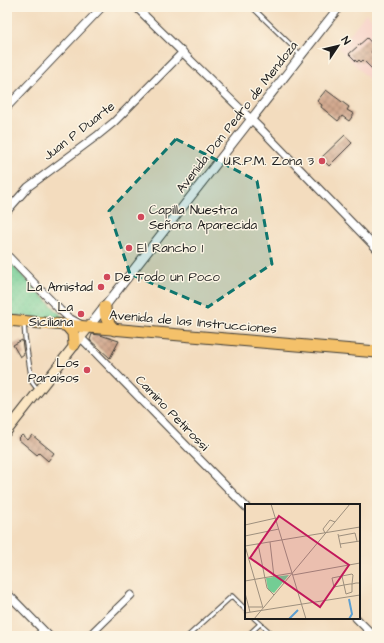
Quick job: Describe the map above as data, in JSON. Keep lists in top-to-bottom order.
{
  "streets": {
    "main road": ["Avenida Don Pedro de Mendoza", "Avenida de las Instrucciones"],
    "street": ["Juan P Duarte", "Camino Petirossi"]
  },
  "crossings": [
    ["Avenida Don Pedro de Mendoza", "Avenida de las Instrucciones"],
    ["Avenida Don Pedro de Mendoza", "Camino Petirossi"]
  ],
  "places": [
    "U.R.P.M. Zona 3",
    "Capilla Nuestra Señora Aparecida",
    "El Rancho 1",
    "De Todo un Poco",
    "La Amistad",
    "La Siciliana",
    "Los Paraísos"
  ],
  "north": "top right"
}
